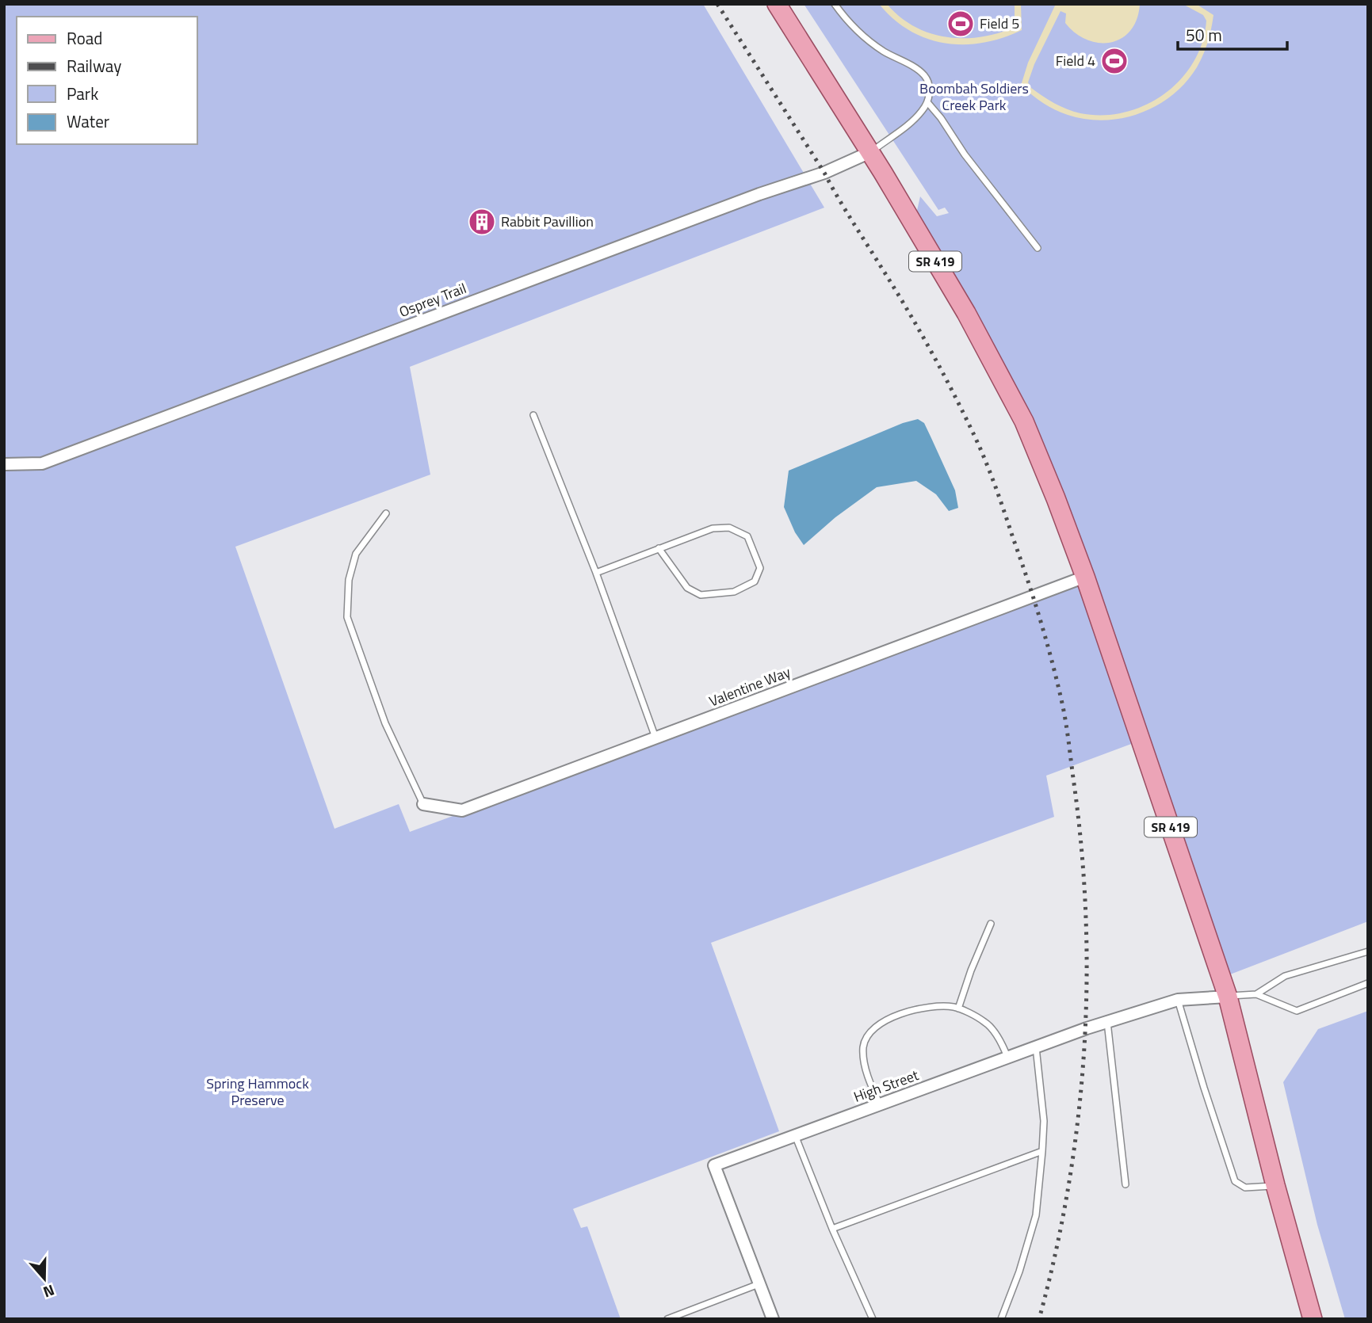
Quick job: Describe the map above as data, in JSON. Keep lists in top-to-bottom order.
{
  "streets": {
    "main road": ["SR 419"],
    "street": ["Osprey Trail", "Valentine Way", "High Street"]
  },
  "crossings": [
    ["SR 419", "Osprey Trail"],
    ["SR 419", "Valentine Way"],
    ["SR 419", "High Street"]
  ],
  "parks": ["Boombah Soldiers Creek Park", "Spring Hammock Preserve"],
  "places": {
    "sports": ["Field 5", "Field 4"],
    "building": ["Rabbit Pavillion"]
  },
  "legend": [
    "Road",
    "Railway",
    "Park",
    "Water"
  ],
  "scale_bar": "50 m",
  "north": "bottom"
}
